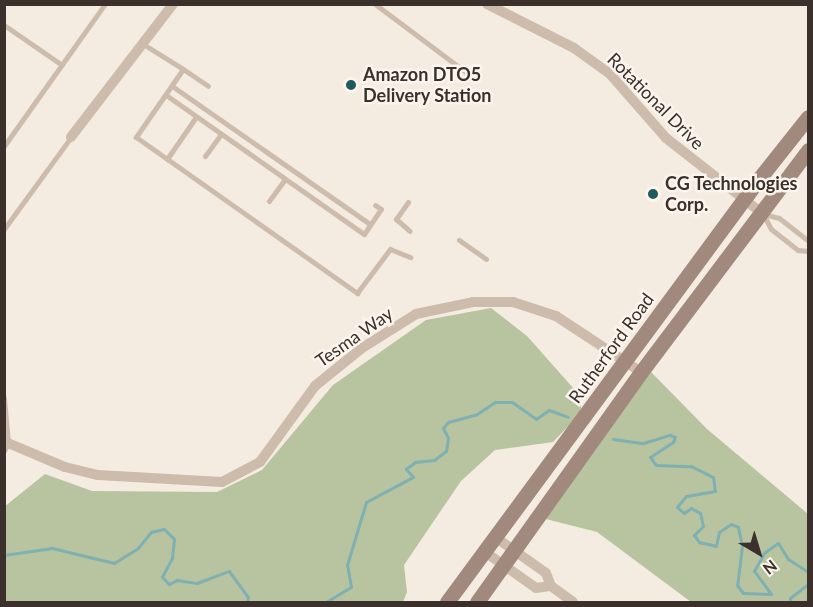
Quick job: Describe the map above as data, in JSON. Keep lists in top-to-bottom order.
{
  "streets": {
    "main road": ["Rutherford Road"],
    "street": ["Rotational Drive", "Tesma Way"]
  },
  "crossings": [
    ["Rotational Drive", "Rutherford Road"],
    ["Tesma Way", "Rutherford Road"]
  ],
  "places": ["Amazon DTO5 Delivery Station", "CG Technologies Corp."],
  "north": "bottom right"
}
